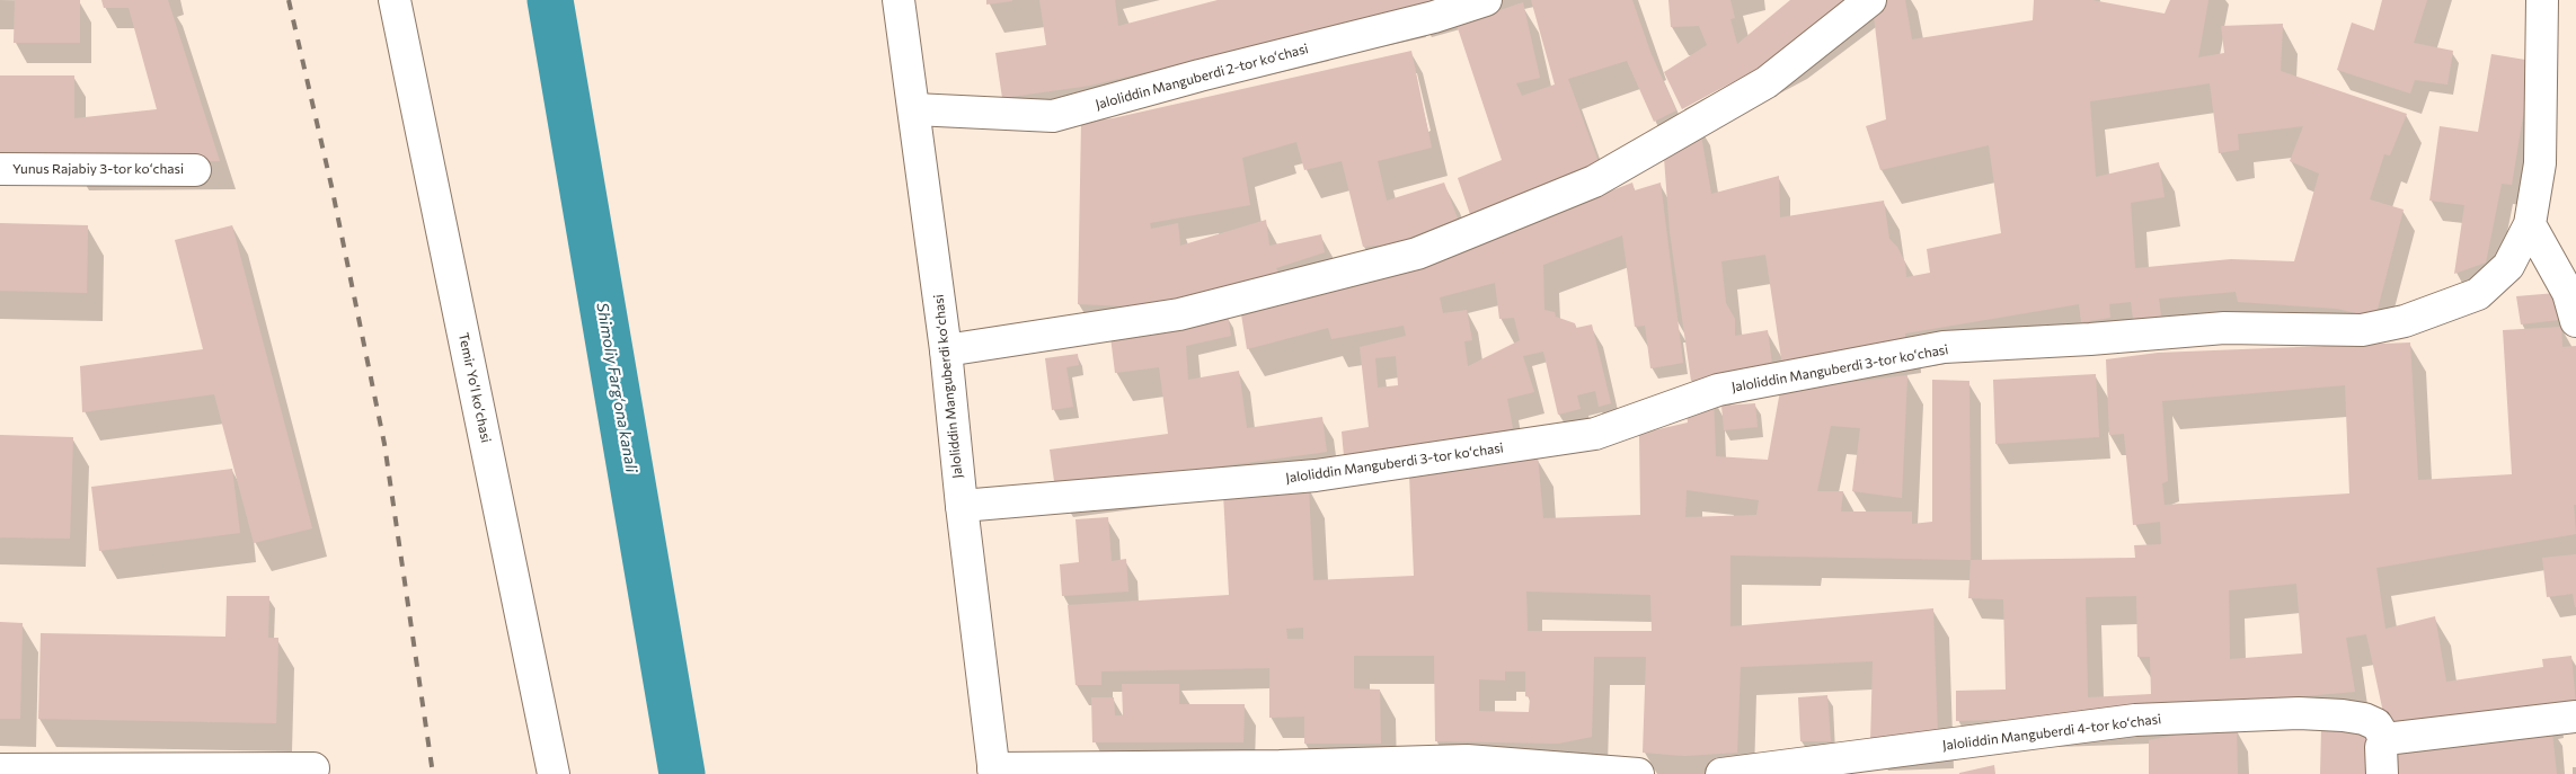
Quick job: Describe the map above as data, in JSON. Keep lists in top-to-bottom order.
{
  "streets": {
    "street": [
      "Jaloliddin Manguberdi 2-tor koʻchasi",
      "Yunus Rajabiy 3-tor koʻchasi",
      "Jaloliddin Manguberdi 3-tor koʻchasi",
      "Jaloliddin Manguberdi koʻchasi",
      "Temir Yoʻl koʻchasi",
      "Jaloliddin Manguberdi 4-tor koʻchasi"
    ]
  },
  "crossings": [
    ["Jaloliddin Manguberdi 2-tor koʻchasi", "Jaloliddin Manguberdi koʻchasi"],
    ["Jaloliddin Manguberdi 3-tor koʻchasi", "Jaloliddin Manguberdi koʻchasi"]
  ],
  "water": ["Shimoliy Fargʻona kanali"]
}
